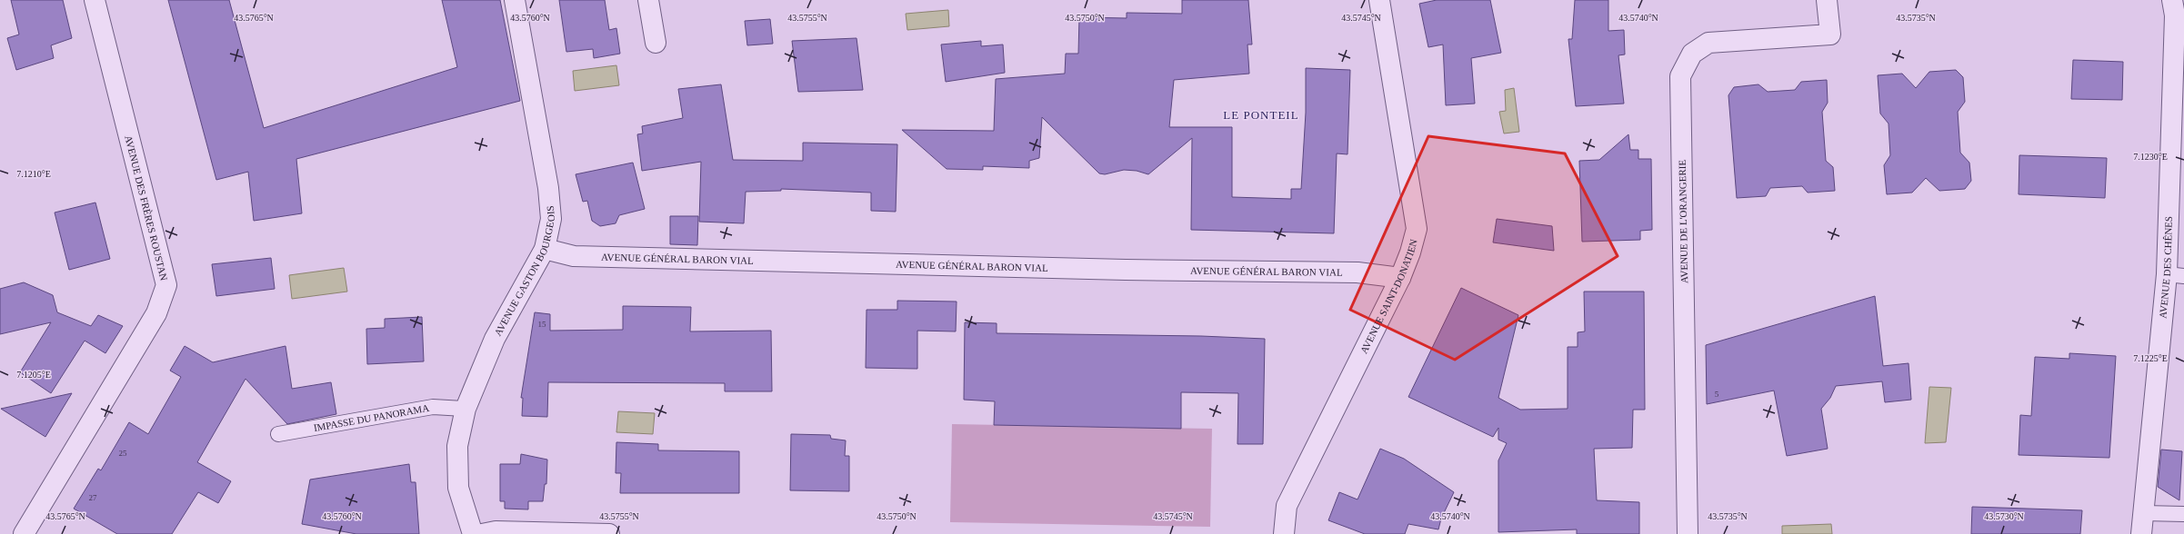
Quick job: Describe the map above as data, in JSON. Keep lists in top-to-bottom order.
{
  "streets": {
    "street": [
      "AVENUE DES FRÈRES ROUSTAN",
      "AVENUE DE L'ORANGERIE",
      "AVENUE GÉNÉRAL BARON VIAL",
      "AVENUE DES CHÊNES",
      "AVENUE GASTON BOURGEOIS",
      "AVENUE SAINT-DONATIEN"
    ],
    "lane": ["IMPASSE DU PANORAMA"]
  },
  "crossings": [
    ["AVENUE GÉNÉRAL BARON VIAL", "AVENUE GASTON BOURGEOIS"],
    ["AVENUE GÉNÉRAL BARON VIAL", "AVENUE SAINT-DONATIEN"],
    ["AVENUE GASTON BOURGEOIS", "IMPASSE DU PANORAMA"]
  ],
  "districts": ["LE PONTEIL"],
  "house_numbers": [
    "15",
    "5",
    "25",
    "27"
  ],
  "coordinates": [
    "43.5765°N",
    "43.5760°N",
    "43.5755°N",
    "43.5750°N",
    "43.5745°N",
    "43.5740°N",
    "43.5735°N",
    "7.1230°E",
    "7.1210°E",
    "7.1225°E",
    "7.1205°E",
    "43.5730°N"
  ]
}
